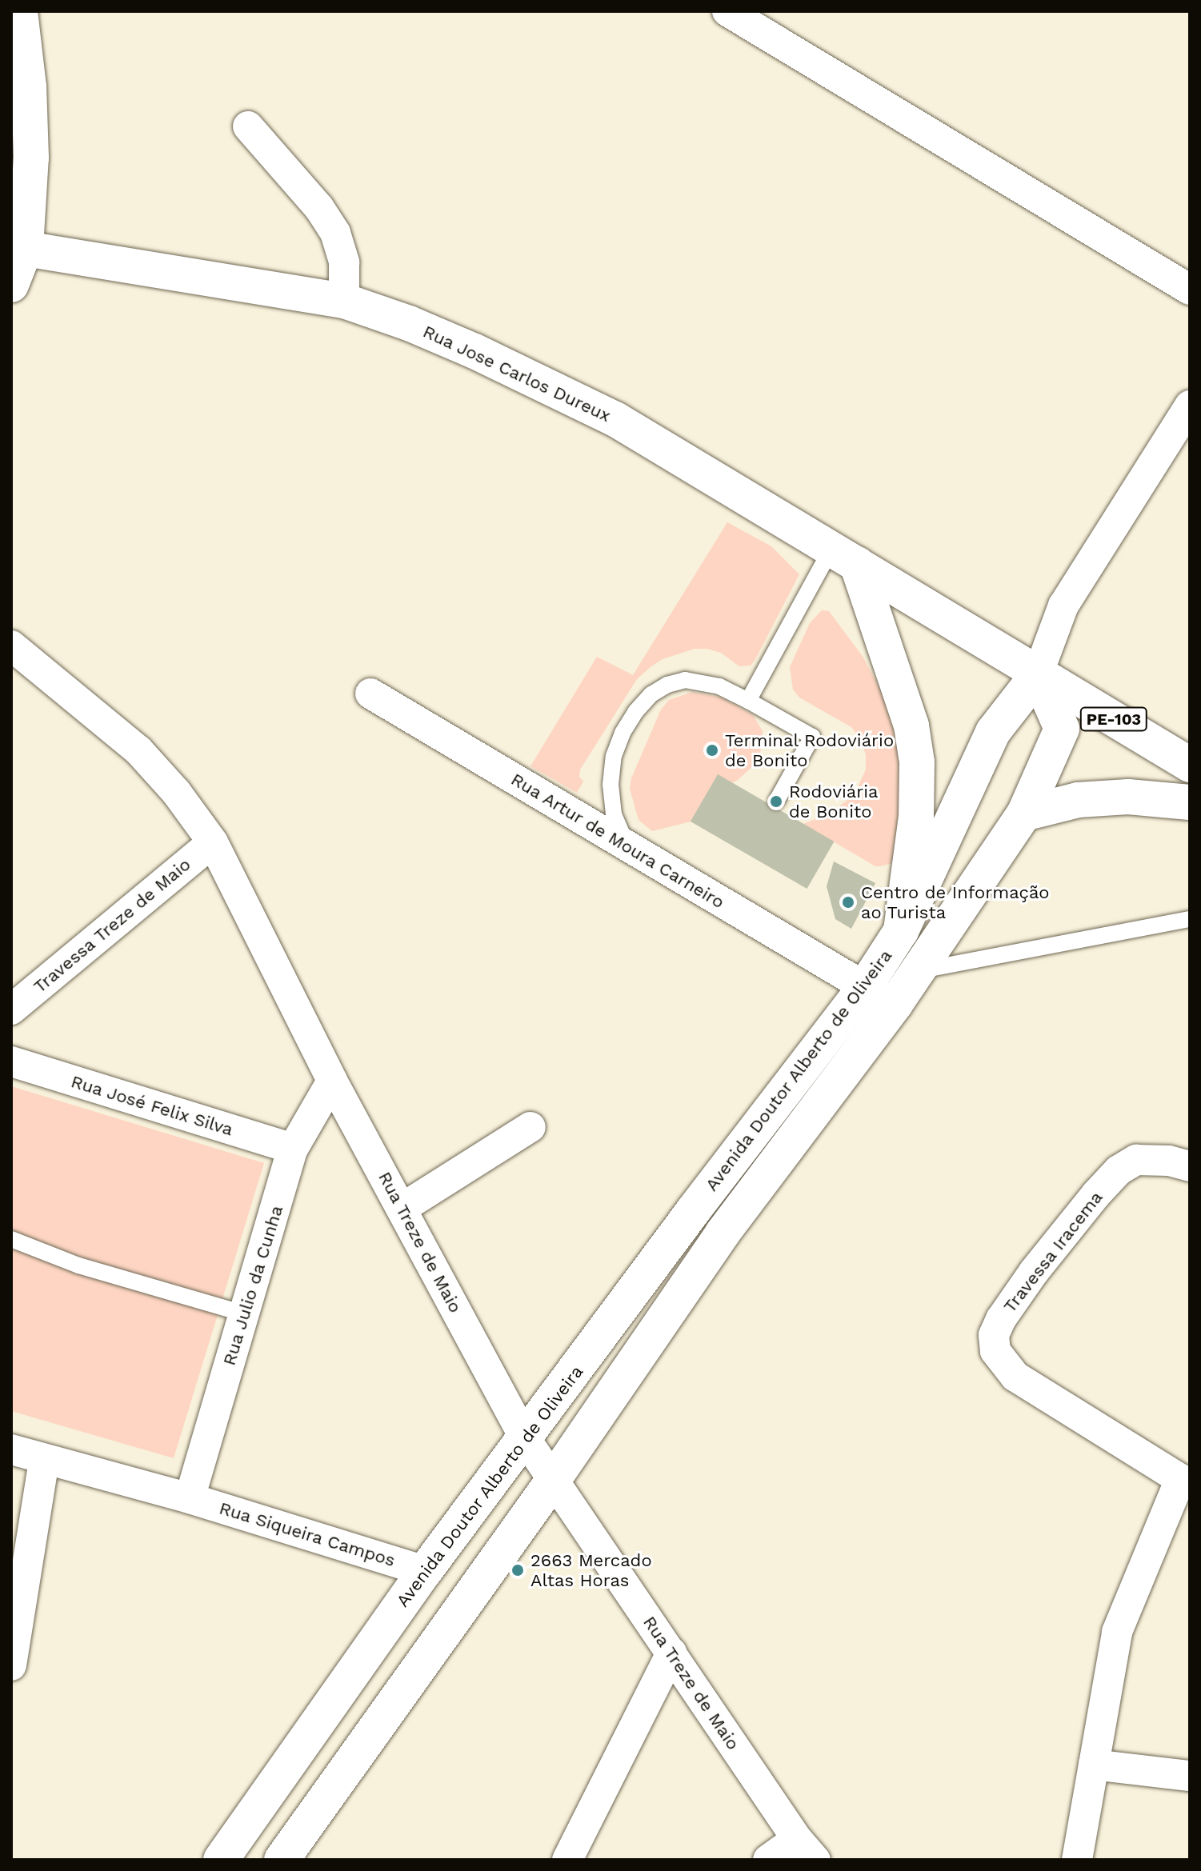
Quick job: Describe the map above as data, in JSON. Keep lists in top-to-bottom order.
{
  "streets": {
    "street": [
      "Rua Jose Carlos Dureux",
      "PE-103",
      "Rua Artur de Moura Carneiro",
      "Travessa Treze de Maio",
      "Avenida Doutor Alberto de Oliveira",
      "Rua José Felix Silva",
      "Rua Treze de Maio",
      "Travessa Iracema",
      "Rua Julio da Cunha",
      "Rua Siqueira Campos"
    ]
  },
  "crossings": [
    ["Rua Jose Carlos Dureux", "PE-103"],
    ["Rua Jose Carlos Dureux", "Avenida Doutor Alberto de Oliveira"],
    ["PE-103", "Avenida Doutor Alberto de Oliveira"],
    ["Rua Artur de Moura Carneiro", "Avenida Doutor Alberto de Oliveira"],
    ["Travessa Treze de Maio", "Rua Treze de Maio"],
    ["Avenida Doutor Alberto de Oliveira", "Rua Treze de Maio"],
    ["Avenida Doutor Alberto de Oliveira", "Rua Siqueira Campos"],
    ["Rua José Felix Silva", "Rua Julio da Cunha"],
    ["Rua Treze de Maio", "Rua Julio da Cunha"],
    ["Rua Julio da Cunha", "Rua Siqueira Campos"]
  ],
  "places": [
    "Terminal Rodoviário de Bonito",
    "Rodoviária de Bonito",
    "Centro de Informação ao Turista",
    "2663 Mercado Altas Horas"
  ]
}
